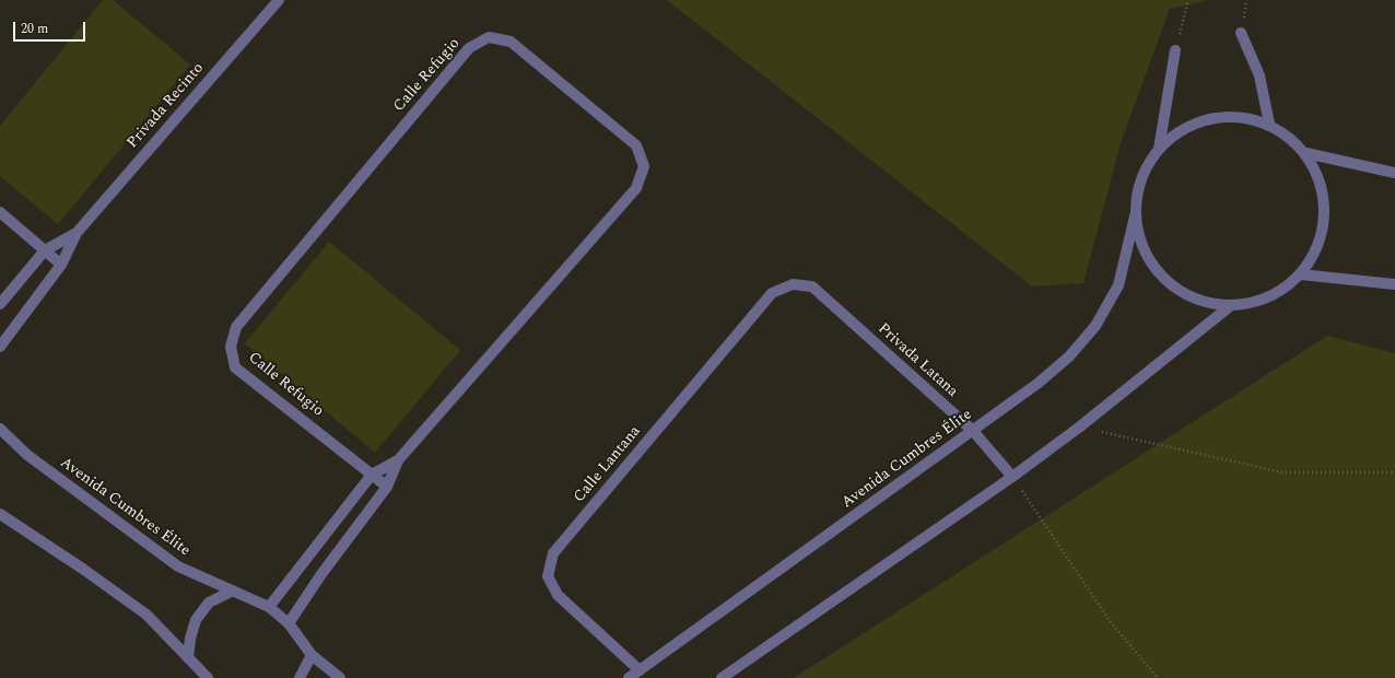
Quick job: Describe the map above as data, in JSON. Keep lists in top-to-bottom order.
{
  "streets": {
    "street": [
      "Calle Refugio",
      "Privada Recinto",
      "Privada Latana",
      "Avenida Cumbres Élite",
      "Calle Lantana"
    ]
  },
  "crossings": [
    ["Calle Refugio", "Avenida Cumbres Élite"],
    ["Privada Latana", "Avenida Cumbres Élite"],
    ["Privada Latana", "Calle Lantana"],
    ["Avenida Cumbres Élite", "Calle Lantana"]
  ],
  "scale_bar": "20 m"
}
